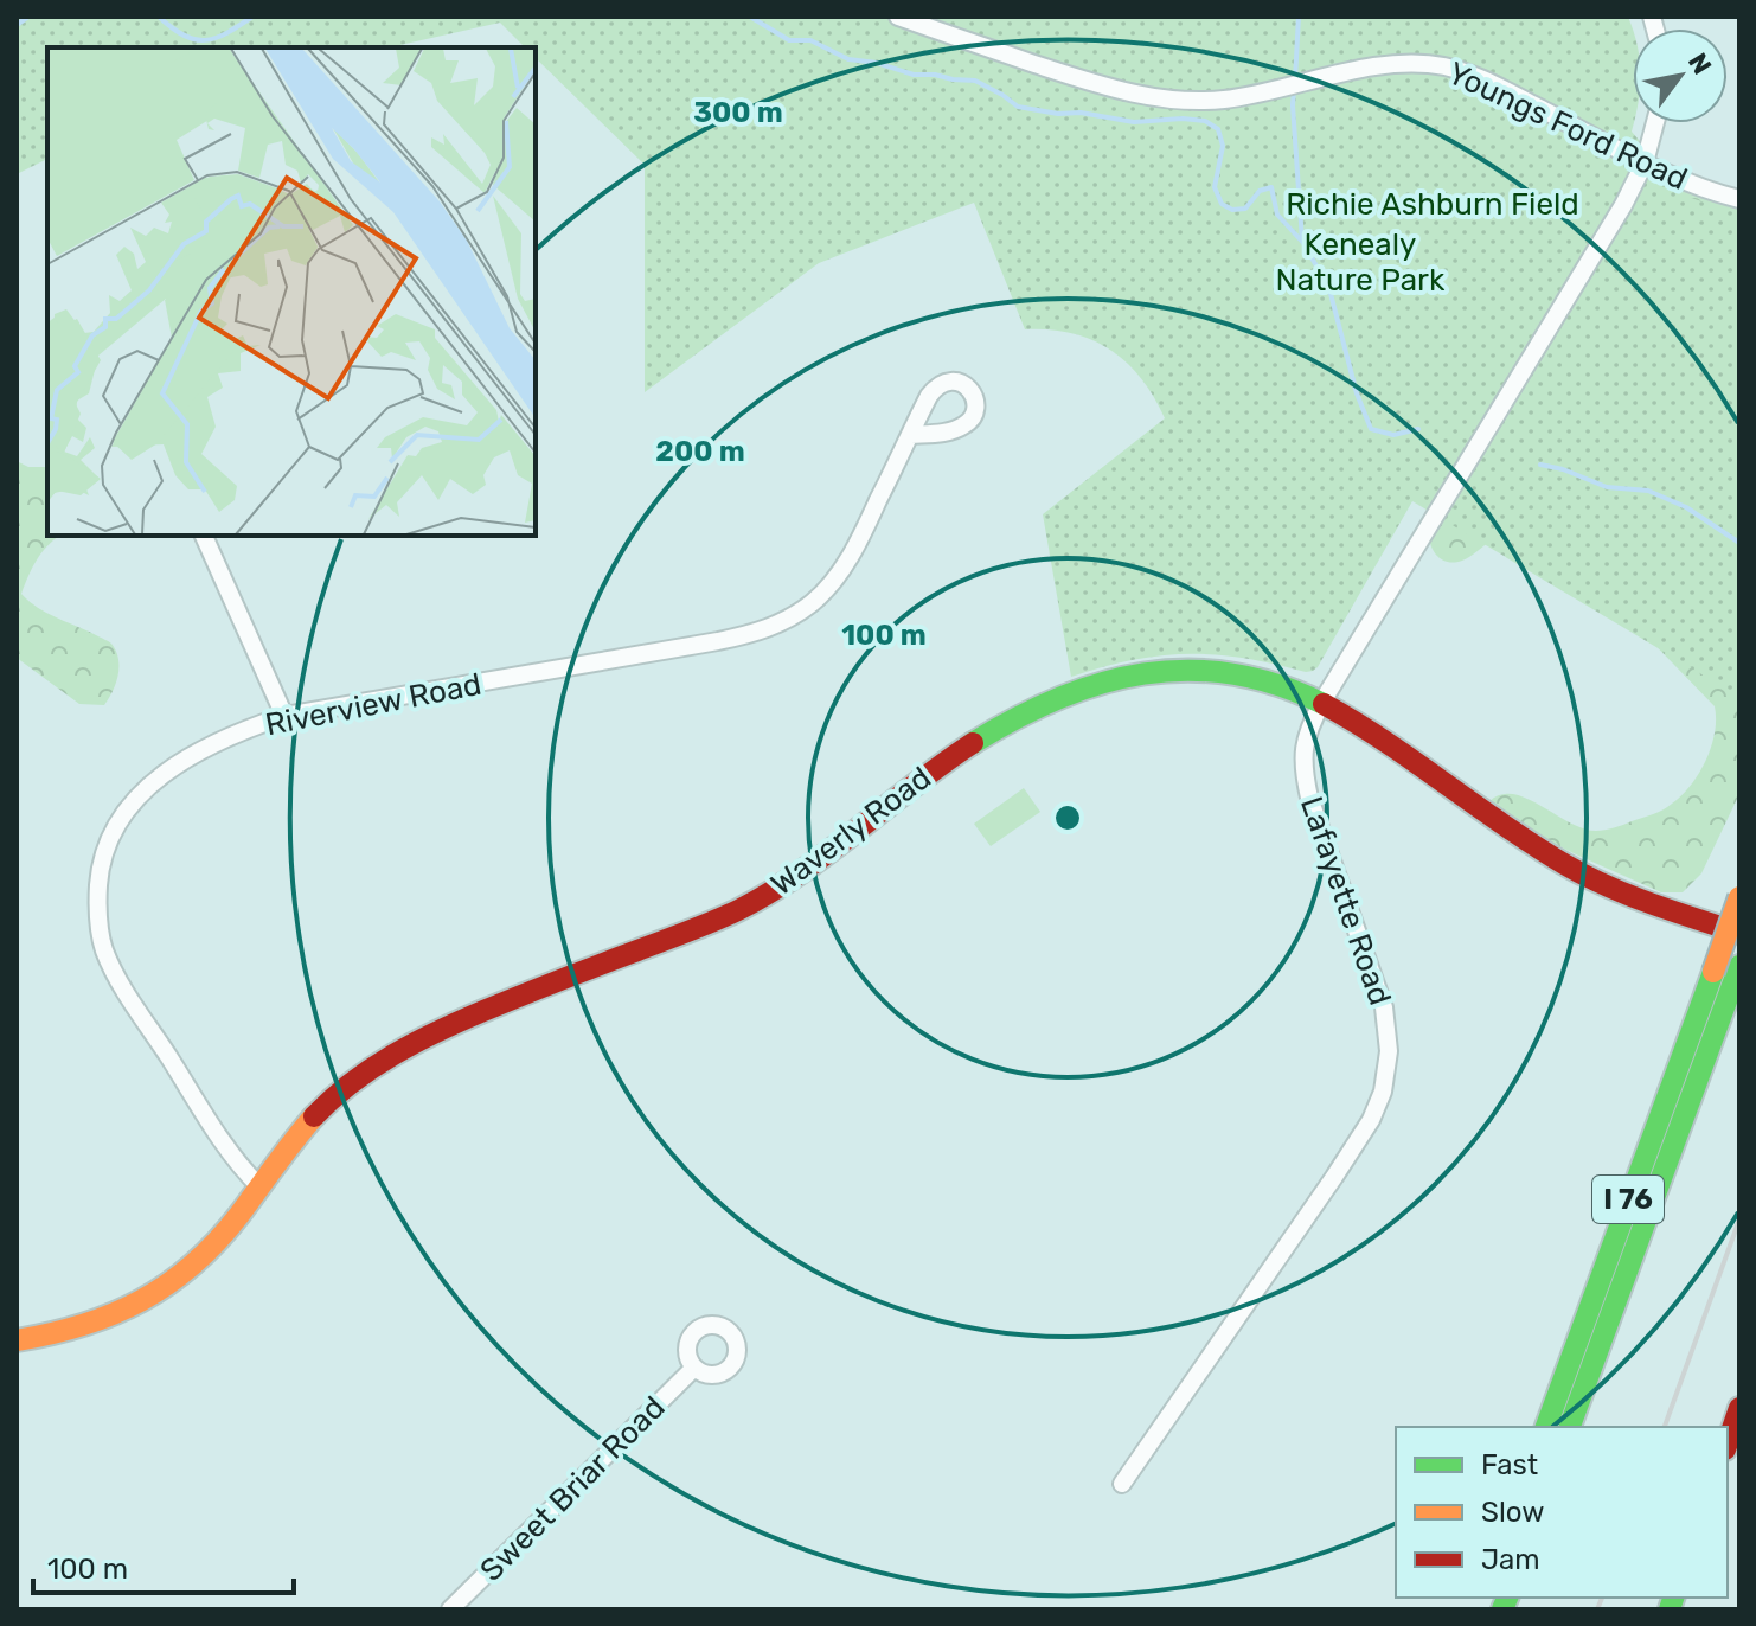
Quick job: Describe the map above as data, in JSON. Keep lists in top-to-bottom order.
{
  "streets": {
    "main road": ["Waverly Road", "I 76"],
    "street": [
      "Youngs Ford Road",
      "Riverview Road",
      "Lafayette Road",
      "Sweet Briar Road"
    ]
  },
  "crossings": [
    ["Youngs Ford Road", "Lafayette Road"],
    ["Riverview Road", "Waverly Road"],
    ["Waverly Road", "Lafayette Road"]
  ],
  "parks": ["Richie Ashburn Field", "Kenealy Nature Park"],
  "legend": ["Fast", "Slow", "Jam"],
  "scale_bar": "100 m",
  "north": "top right",
  "rings": ["300 m", "200 m", "100 m"]
}
